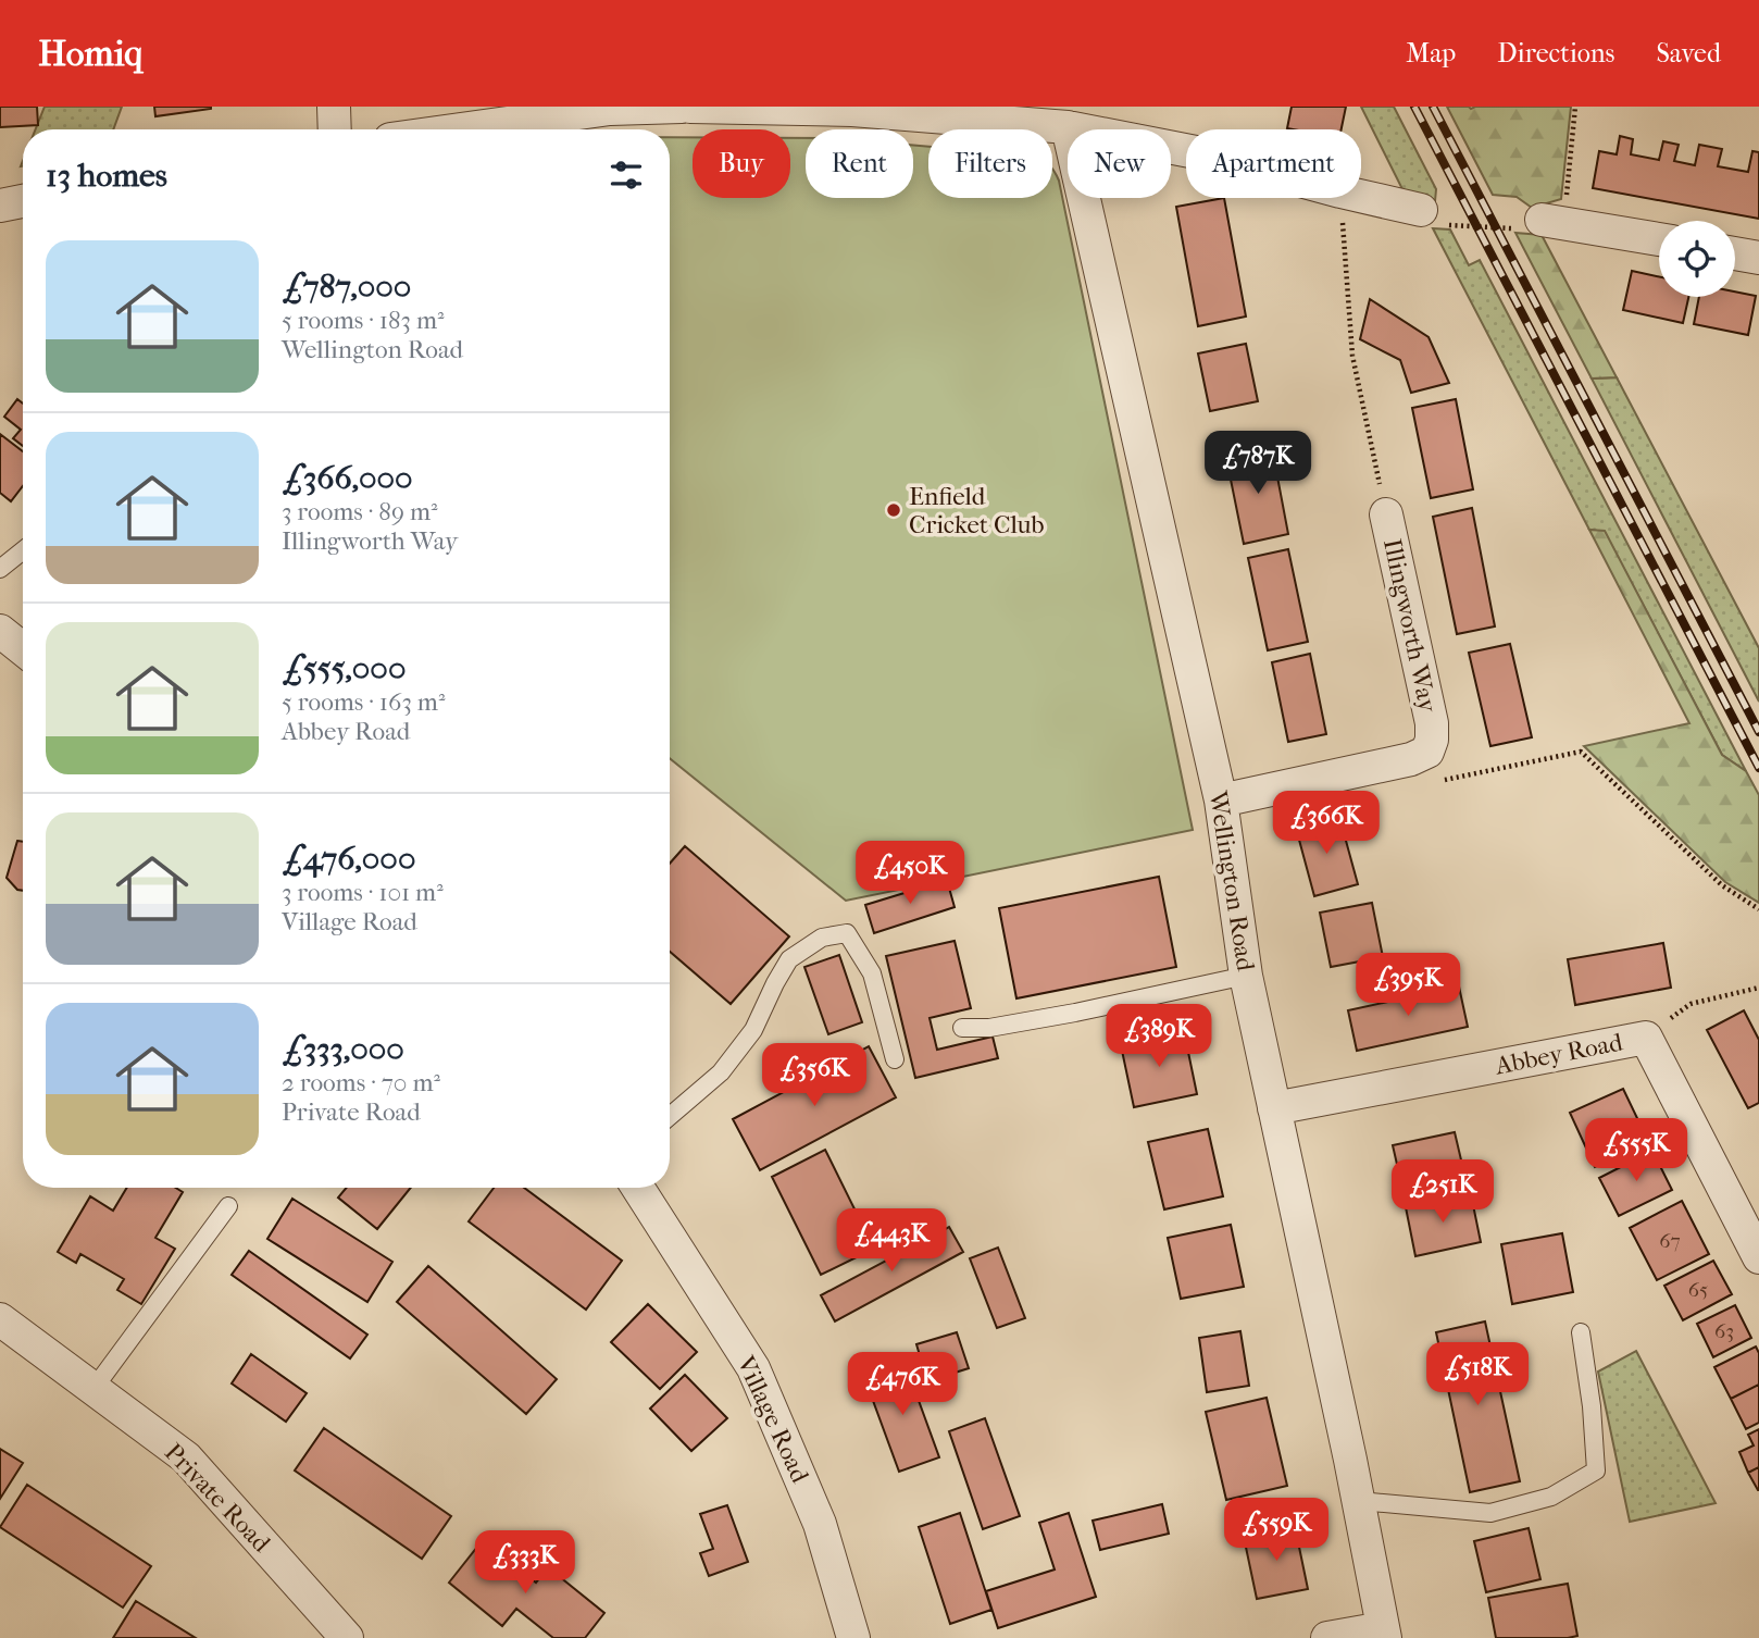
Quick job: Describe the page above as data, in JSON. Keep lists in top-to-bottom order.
{
  "streets": {
    "street": [
      "Illingworth Way",
      "Wellington Road",
      "Abbey Road",
      "Village Road",
      "Private Road"
    ]
  },
  "crossings": [
    ["Illingworth Way", "Wellington Road"],
    ["Wellington Road", "Abbey Road"]
  ],
  "places": ["Enfield Cricket Club"],
  "house_numbers": ["67", "65", "63"],
  "page": {
    "header": "Homiq",
    "nav": ["Map", "Directions", "Saved"],
    "chip": [
      "Buy",
      "Rent",
      "Filters",
      "New",
      "Apartment"
    ],
    "heading": "13 homes",
    "list": [
      {
        "name": "£787,000",
        "note": "5 rooms · 183 m² · Wellington Road"
      },
      {
        "name": "£366,000",
        "note": "3 rooms · 89 m² · Illingworth Way"
      },
      {
        "name": "£555,000",
        "note": "5 rooms · 163 m² · Abbey Road"
      },
      {
        "name": "£476,000",
        "note": "3 rooms · 101 m² · Village Road"
      },
      {
        "name": "£333,000",
        "note": "2 rooms · 70 m² · Private Road"
      }
    ],
    "price": [
      "£787K",
      "£366K",
      "£450K",
      "£395K",
      "£389K",
      "£356K",
      "£555K",
      "£251K",
      "£443K",
      "£518K",
      "£476K",
      "£559K",
      "£333K"
    ]
  }
}
